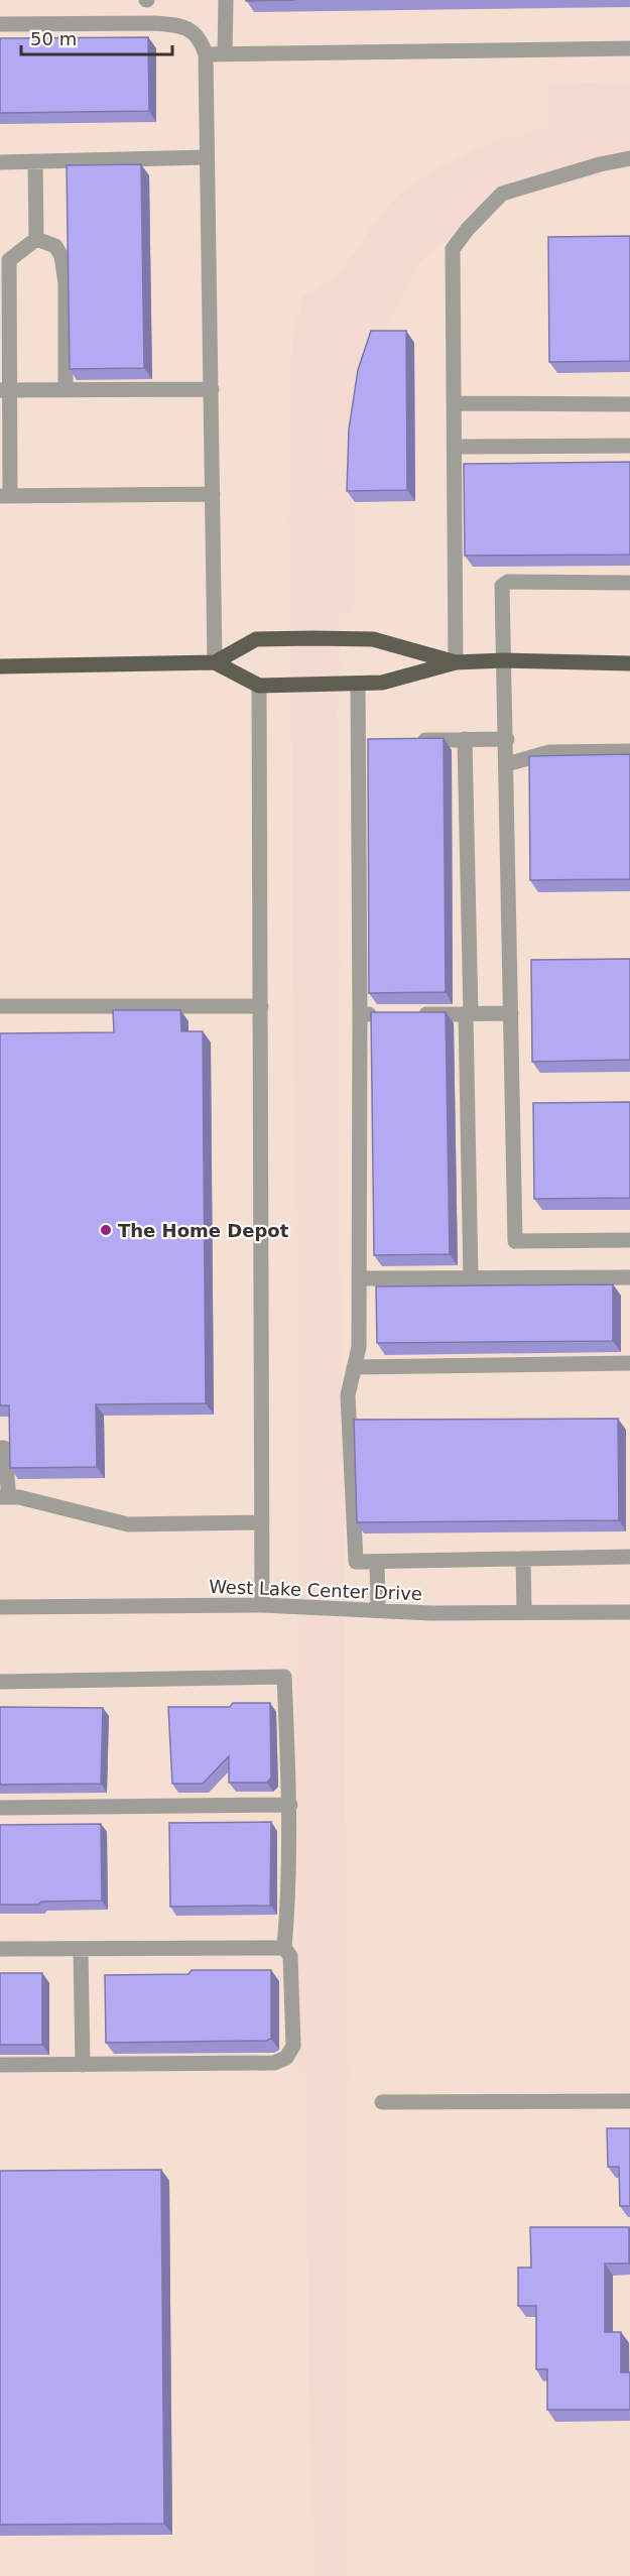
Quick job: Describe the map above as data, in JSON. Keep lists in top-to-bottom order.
{
  "streets": {
    "street": ["West Lake Center Drive"]
  },
  "places": ["The Home Depot"],
  "scale_bar": "50 m"
}
